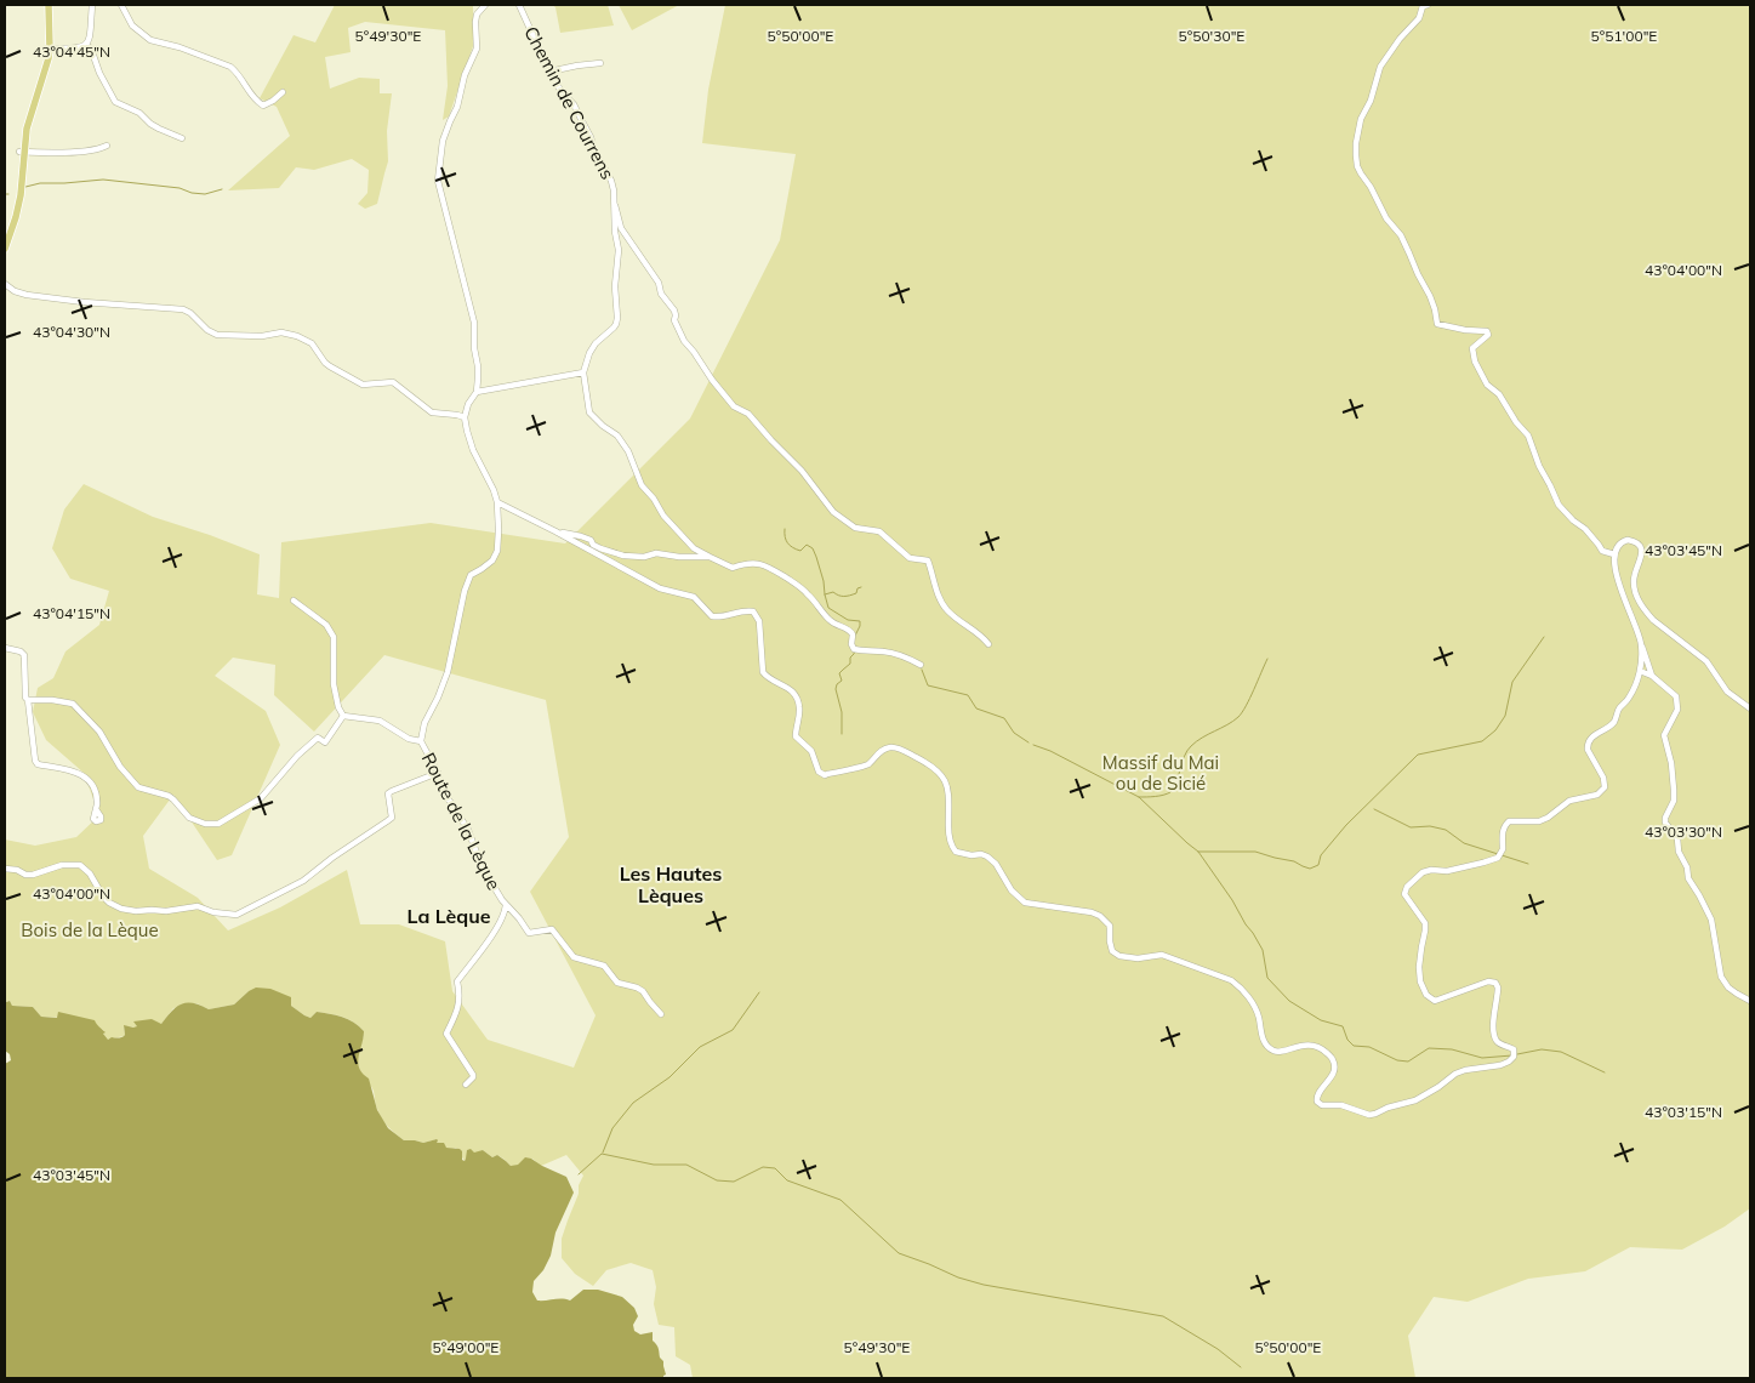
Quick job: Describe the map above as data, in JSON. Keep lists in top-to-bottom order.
{
  "streets": {
    "street": ["Chemin de Courrens", "Route de la Lèque"]
  },
  "districts": ["Les Hautes Lèques", "La Lèque"],
  "parks": ["Massif du Mai ou de Sicié", "Bois de la Lèque"],
  "coordinates": [
    "5°49'30\"E",
    "5°50'00\"E",
    "5°50'30\"E",
    "5°51'00\"E",
    "43°04'45\"N",
    "43°04'00\"N",
    "43°04'30\"N",
    "43°03'45\"N",
    "43°04'15\"N",
    "43°03'30\"N",
    "43°03'15\"N",
    "5°49'00\"E"
  ]
}
